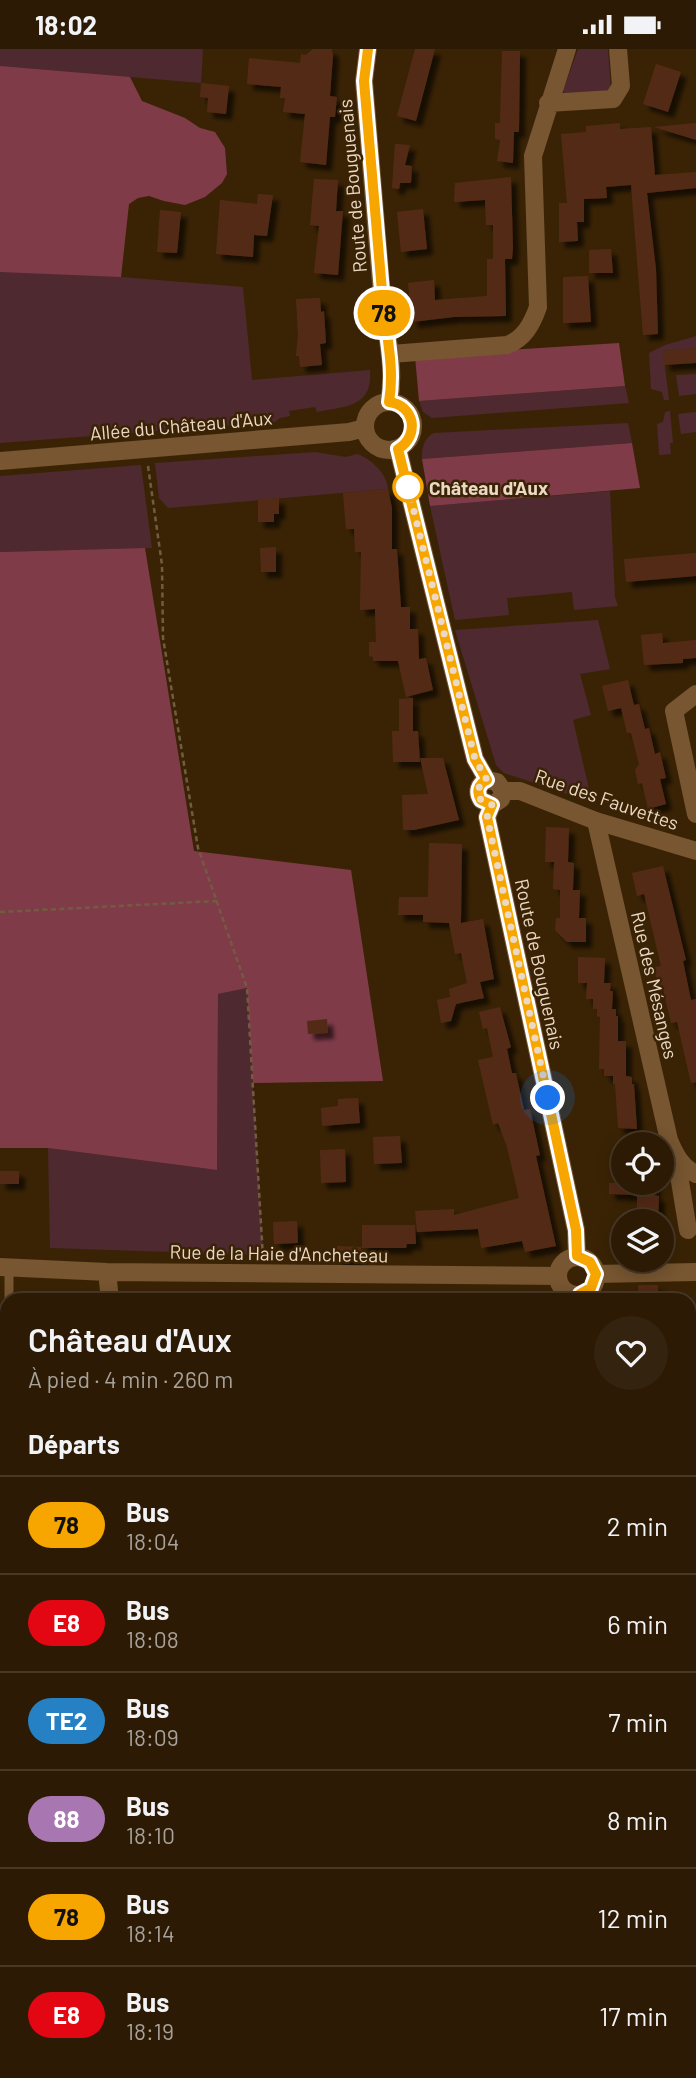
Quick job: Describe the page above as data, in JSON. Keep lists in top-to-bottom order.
{
  "streets": {
    "street": [
      "Route de Bouguenais",
      "Allée du Château d'Aux",
      "Rue des Fauvettes",
      "Rue des Mésanges",
      "Rue de la Haie d'Ancheteau"
    ]
  },
  "crossings": [
    ["Route de Bouguenais", "Allée du Château d'Aux"],
    ["Route de Bouguenais", "Rue des Fauvettes"],
    ["Rue des Fauvettes", "Rue des Mésanges"]
  ],
  "places": ["Château d'Aux"],
  "lines": ["bus line 78"],
  "page": {
    "status": "18:02",
    "on_map": "78",
    "heading": [
      ["Château d'Aux", "À pied · 4 min · 260 m"],
      "Départs"
    ],
    "list": [
      {
        "mark": "78",
        "name": "Bus",
        "note": "18:04",
        "value": "2 min"
      },
      {
        "mark": "E8",
        "name": "Bus",
        "note": "18:08",
        "value": "6 min"
      },
      {
        "mark": "TE2",
        "name": "Bus",
        "note": "18:09",
        "value": "7 min"
      },
      {
        "mark": "88",
        "name": "Bus",
        "note": "18:10",
        "value": "8 min"
      },
      {
        "mark": "78",
        "name": "Bus",
        "note": "18:14",
        "value": "12 min"
      },
      {
        "mark": "E8",
        "name": "Bus",
        "note": "18:19",
        "value": "17 min"
      }
    ]
  }
}
